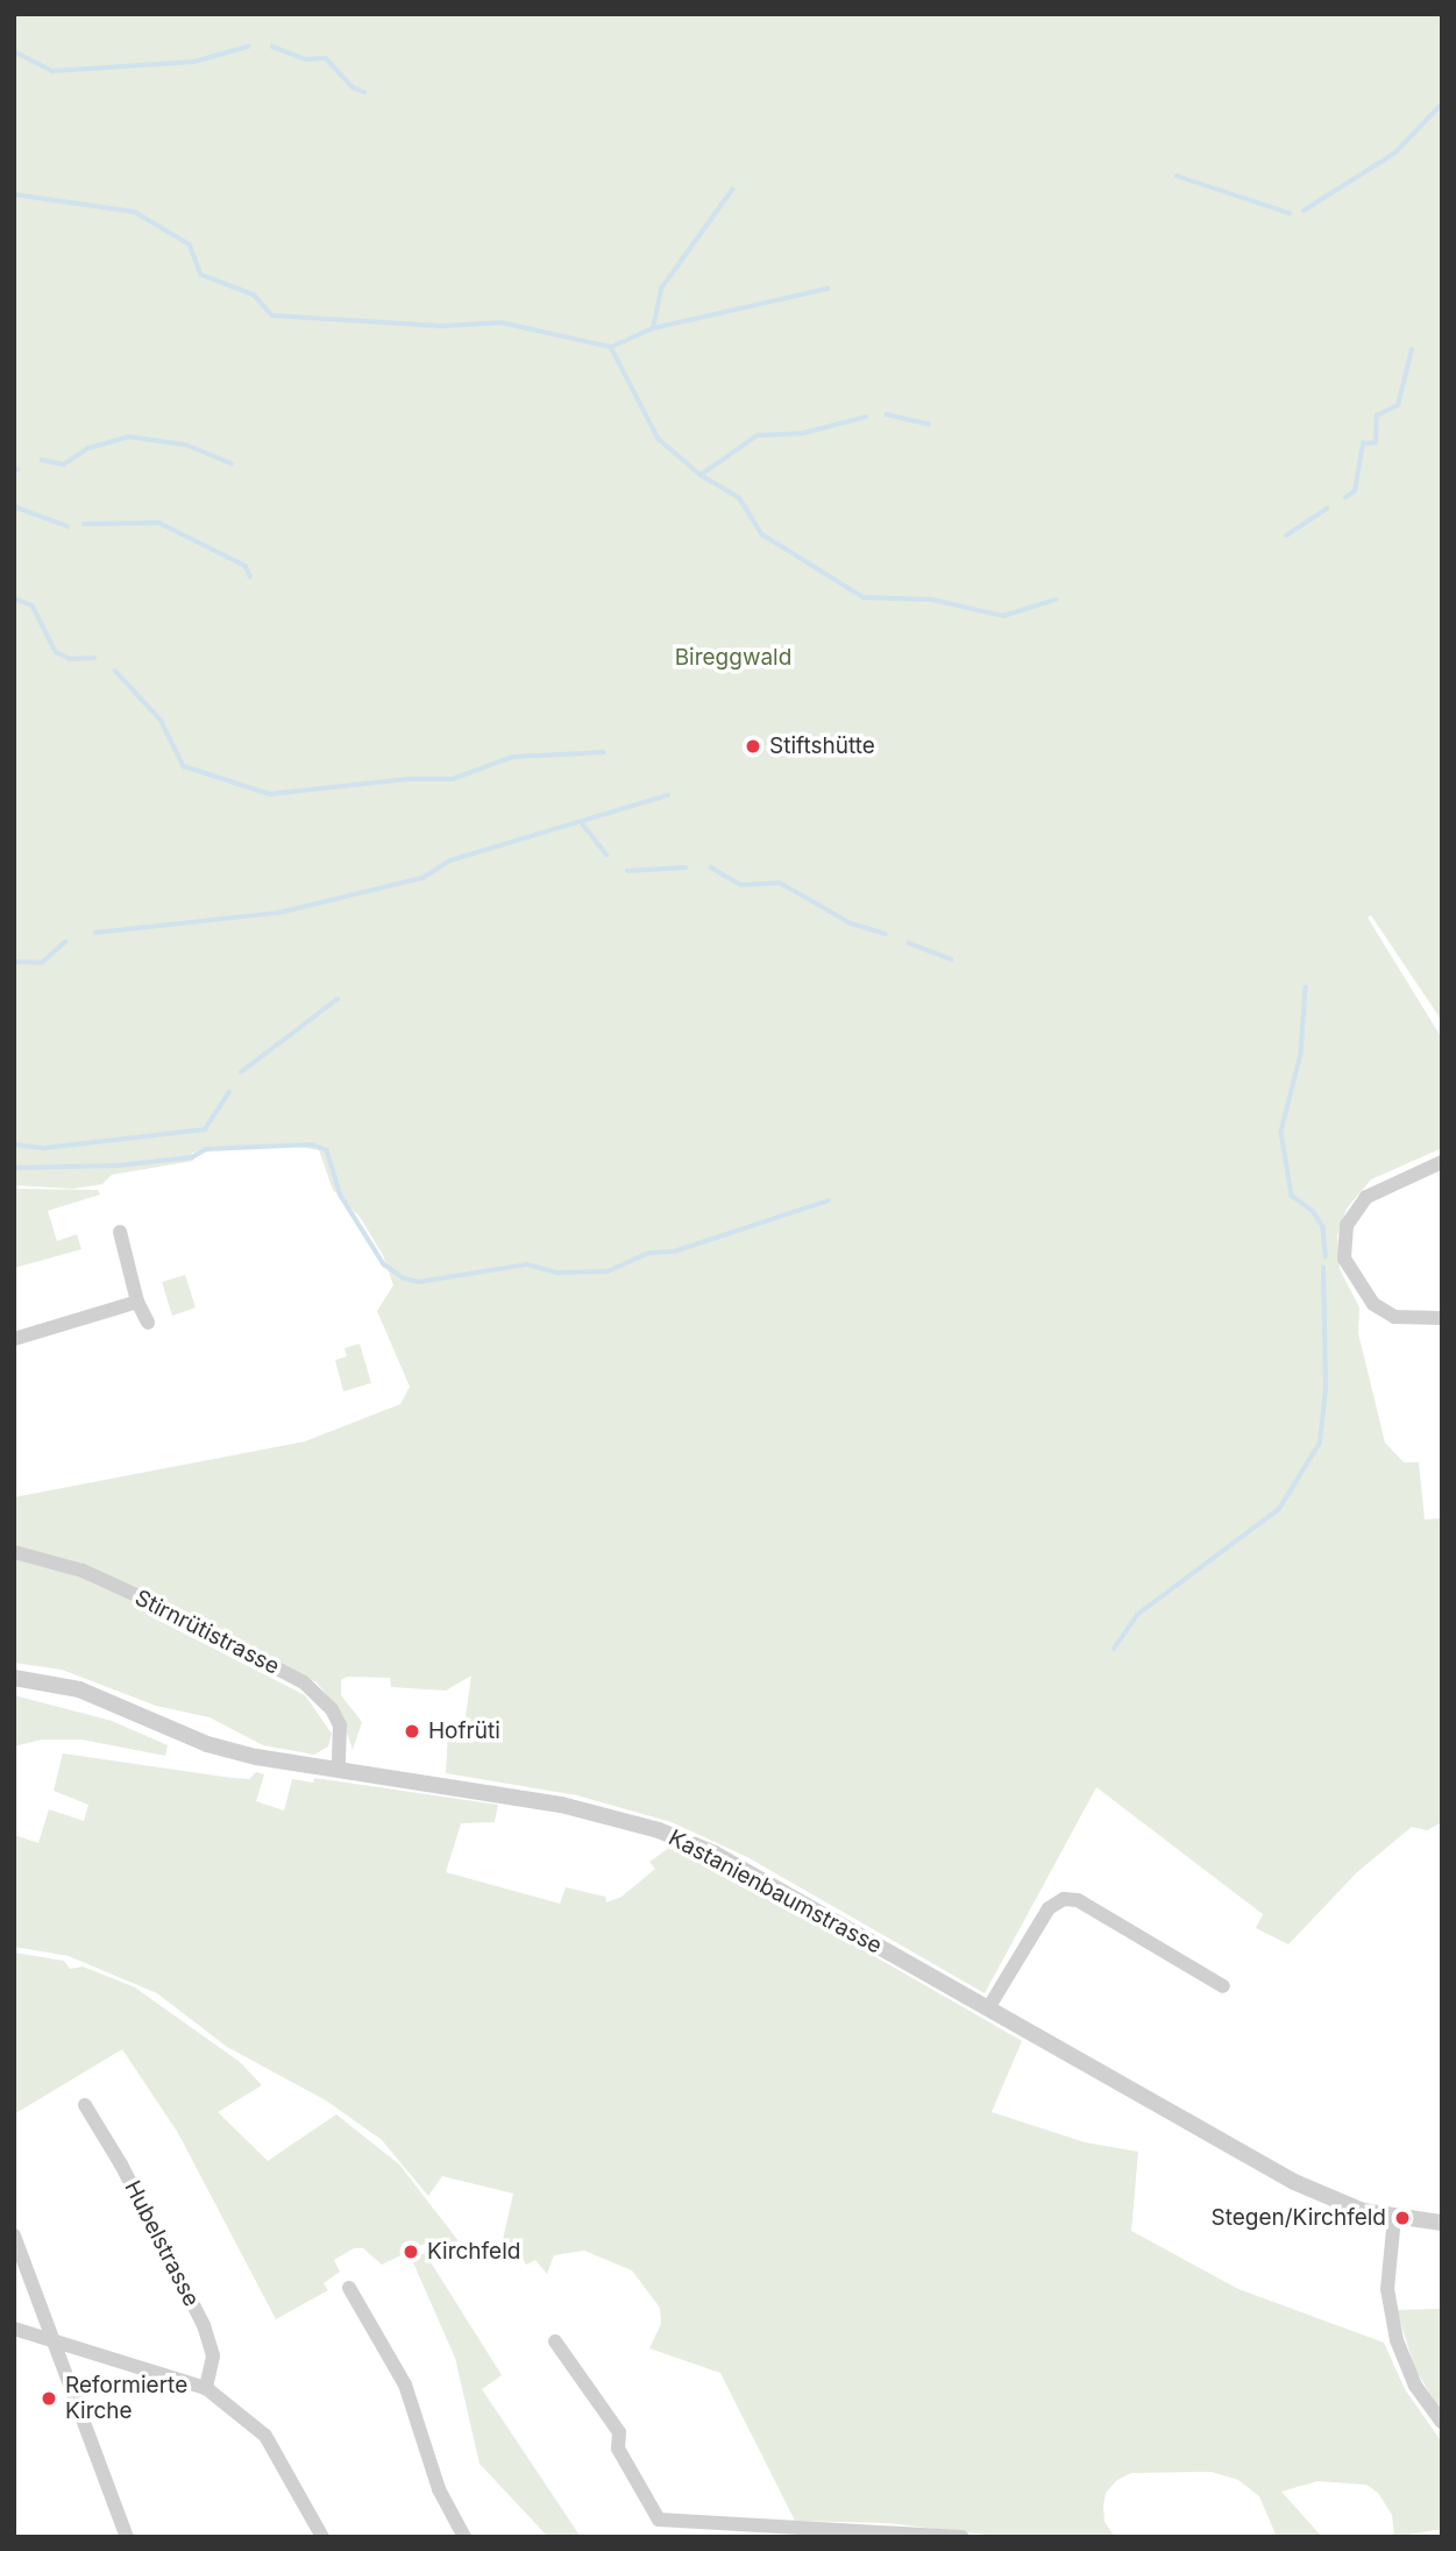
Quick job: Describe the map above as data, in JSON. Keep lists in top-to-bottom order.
{
  "streets": {
    "street": ["Stirnrütistrasse", "Kastanienbaumstrasse", "Hubelstrasse"]
  },
  "crossings": [
    ["Stirnrütistrasse", "Kastanienbaumstrasse"]
  ],
  "parks": ["Bireggwald"],
  "places": [
    "Stiftshütte",
    "Hofrüti",
    "Stegen/Kirchfeld",
    "Kirchfeld",
    "Reformierte Kirche"
  ]
}
